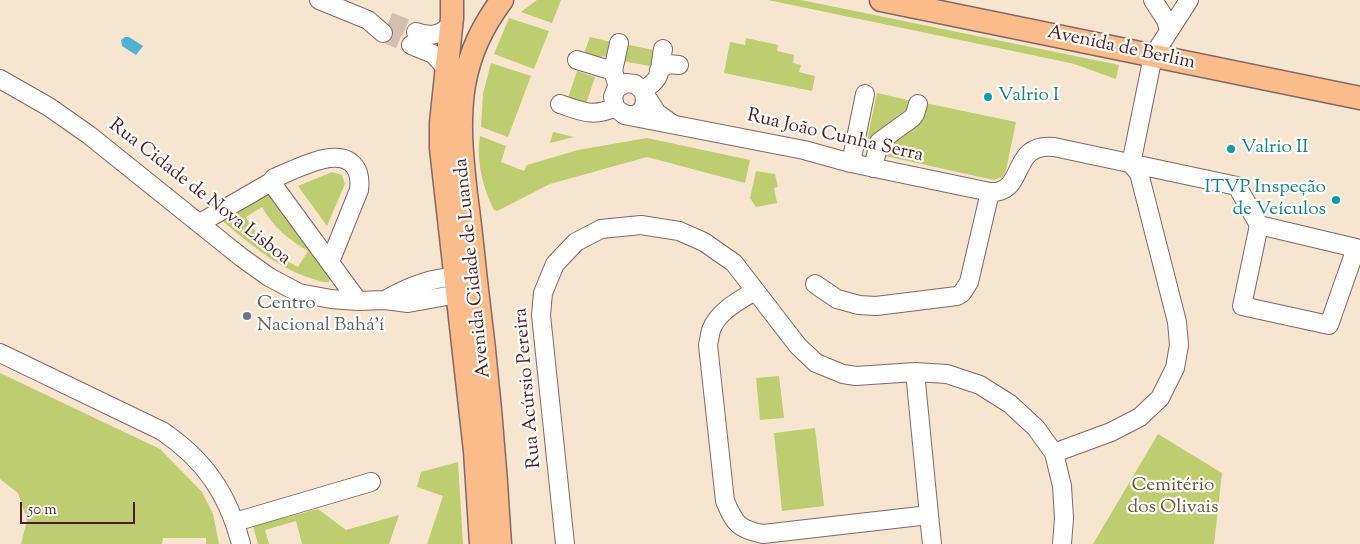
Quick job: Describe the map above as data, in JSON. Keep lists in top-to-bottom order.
{
  "streets": {
    "main road": ["Avenida de Berlim", "Avenida Cidade de Luanda"],
    "street": ["Rua João Cunha Serra", "Rua Cidade de Nova Lisboa", "Rua Acúrsio Pereira"]
  },
  "crossings": [
    ["Rua Cidade de Nova Lisboa", "Avenida Cidade de Luanda"]
  ],
  "parks": ["Cemitério dos Olivais"],
  "places": [
    "Valrio I",
    "Valrio II",
    "ITVP Inspeção de Veículos",
    "Centro Nacional Bahá'í"
  ],
  "scale_bar": "50 m"
}
